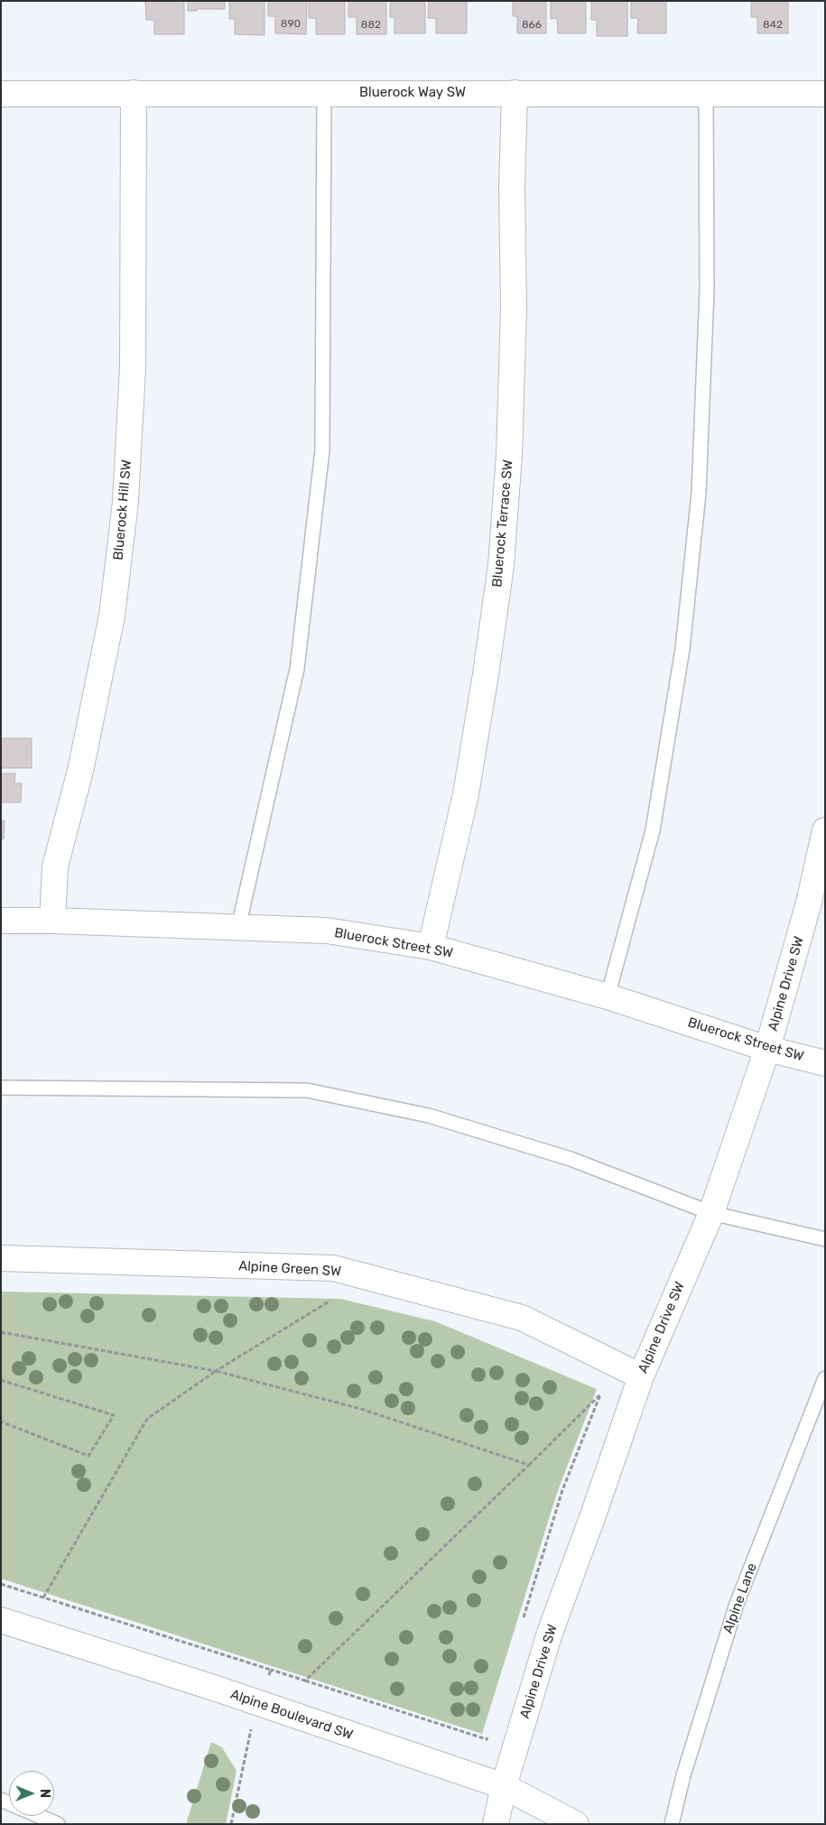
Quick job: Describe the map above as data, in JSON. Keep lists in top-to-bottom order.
{
  "streets": {
    "street": [
      "Bluerock Way SW",
      "Bluerock Hill SW",
      "Bluerock Terrace SW",
      "Bluerock Street SW",
      "Alpine Drive SW",
      "Alpine Green SW",
      "Alpine Boulevard SW"
    ],
    "lane": ["Alpine Lane"]
  },
  "crossings": [
    ["Bluerock Way SW", "Bluerock Hill SW"],
    ["Bluerock Way SW", "Bluerock Terrace SW"],
    ["Bluerock Hill SW", "Bluerock Street SW"],
    ["Bluerock Terrace SW", "Bluerock Street SW"],
    ["Bluerock Street SW", "Alpine Drive SW"],
    ["Alpine Drive SW", "Alpine Green SW"],
    ["Alpine Drive SW", "Alpine Boulevard SW"]
  ],
  "house_numbers": [
    "890",
    "882",
    "866",
    "842"
  ],
  "north": "right"
}
